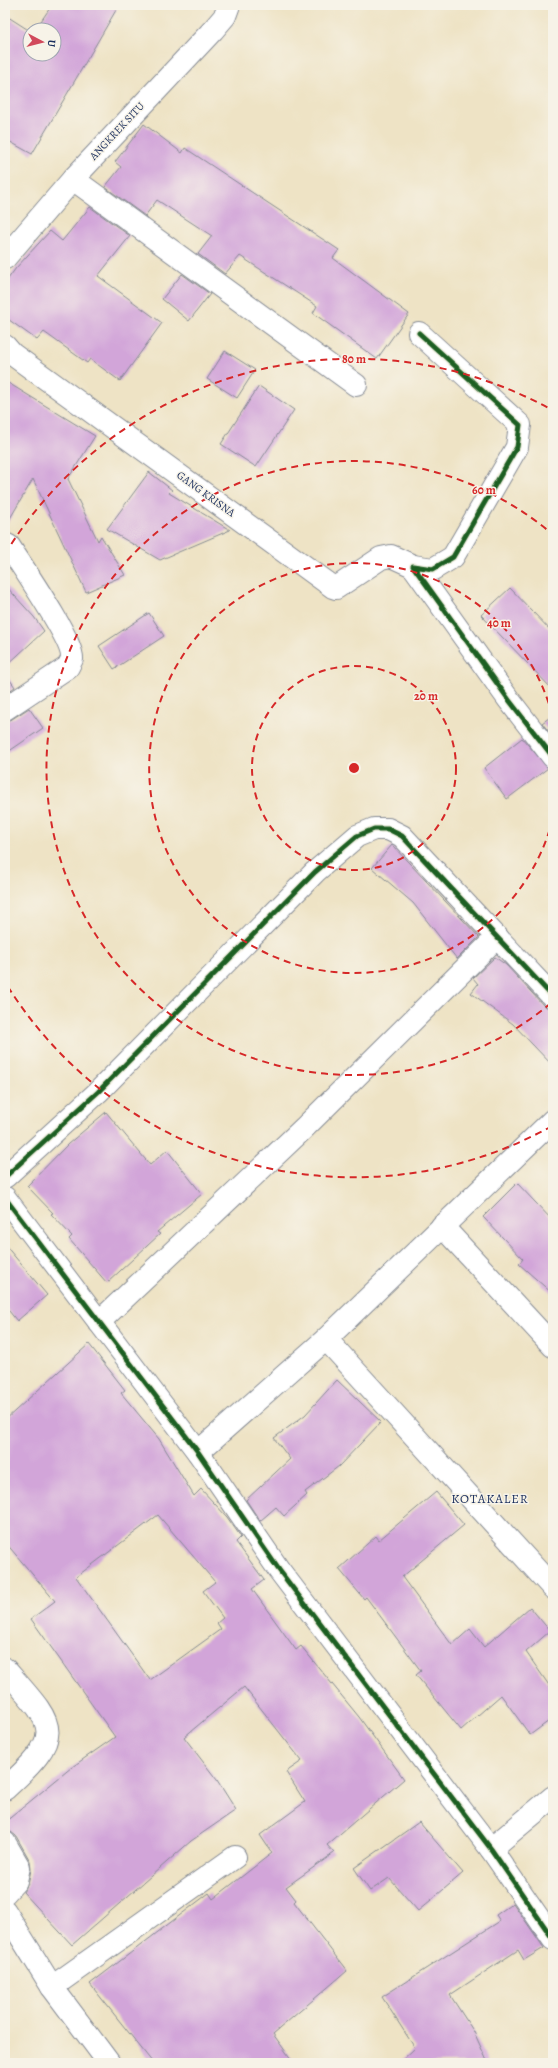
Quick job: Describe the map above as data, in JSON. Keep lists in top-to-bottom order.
{
  "streets": {
    "street": ["ANGKREK SITU", "GANG KRISNA"]
  },
  "districts": ["KOTAKALER"],
  "north": "right",
  "rings": [
    "80 m",
    "60 m",
    "40 m",
    "20 m"
  ]
}
